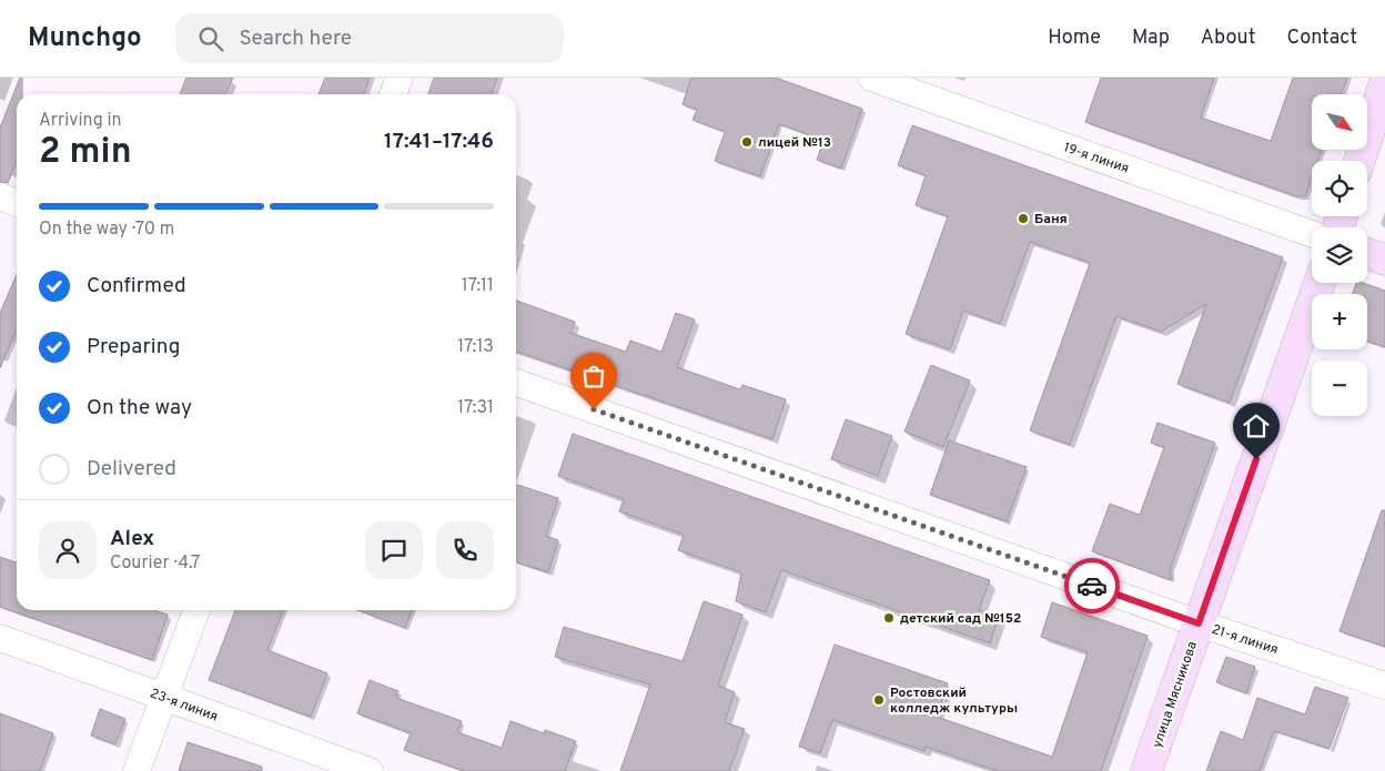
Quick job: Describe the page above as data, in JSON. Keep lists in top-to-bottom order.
{
  "streets": {
    "main road": ["улица Мясникова"],
    "street": ["19-я линия", "21-я линия", "23-я линия"]
  },
  "crossings": [
    ["21-я линия", "улица Мясникова"]
  ],
  "places": [
    "лицей №13",
    "Баня",
    "детский сад №152",
    "Ростовский колледж культуры"
  ],
  "north": "bottom right",
  "page": {
    "header": "Munchgo",
    "search": "Search here",
    "nav": [
      "Home",
      "Map",
      "About",
      "Contact"
    ],
    "map_buttons": ["+", "−"],
    "heading": ["2 min", "Arriving in", "17:41–17:46"],
    "panel": ["Alex", "Courier · 4.7"],
    "bar": "On the way · 70 m",
    "list": [
      ["Confirmed", "17:11"],
      ["Preparing", "17:13"],
      ["On the way", "17:31"],
      "Delivered"
    ]
  }
}
